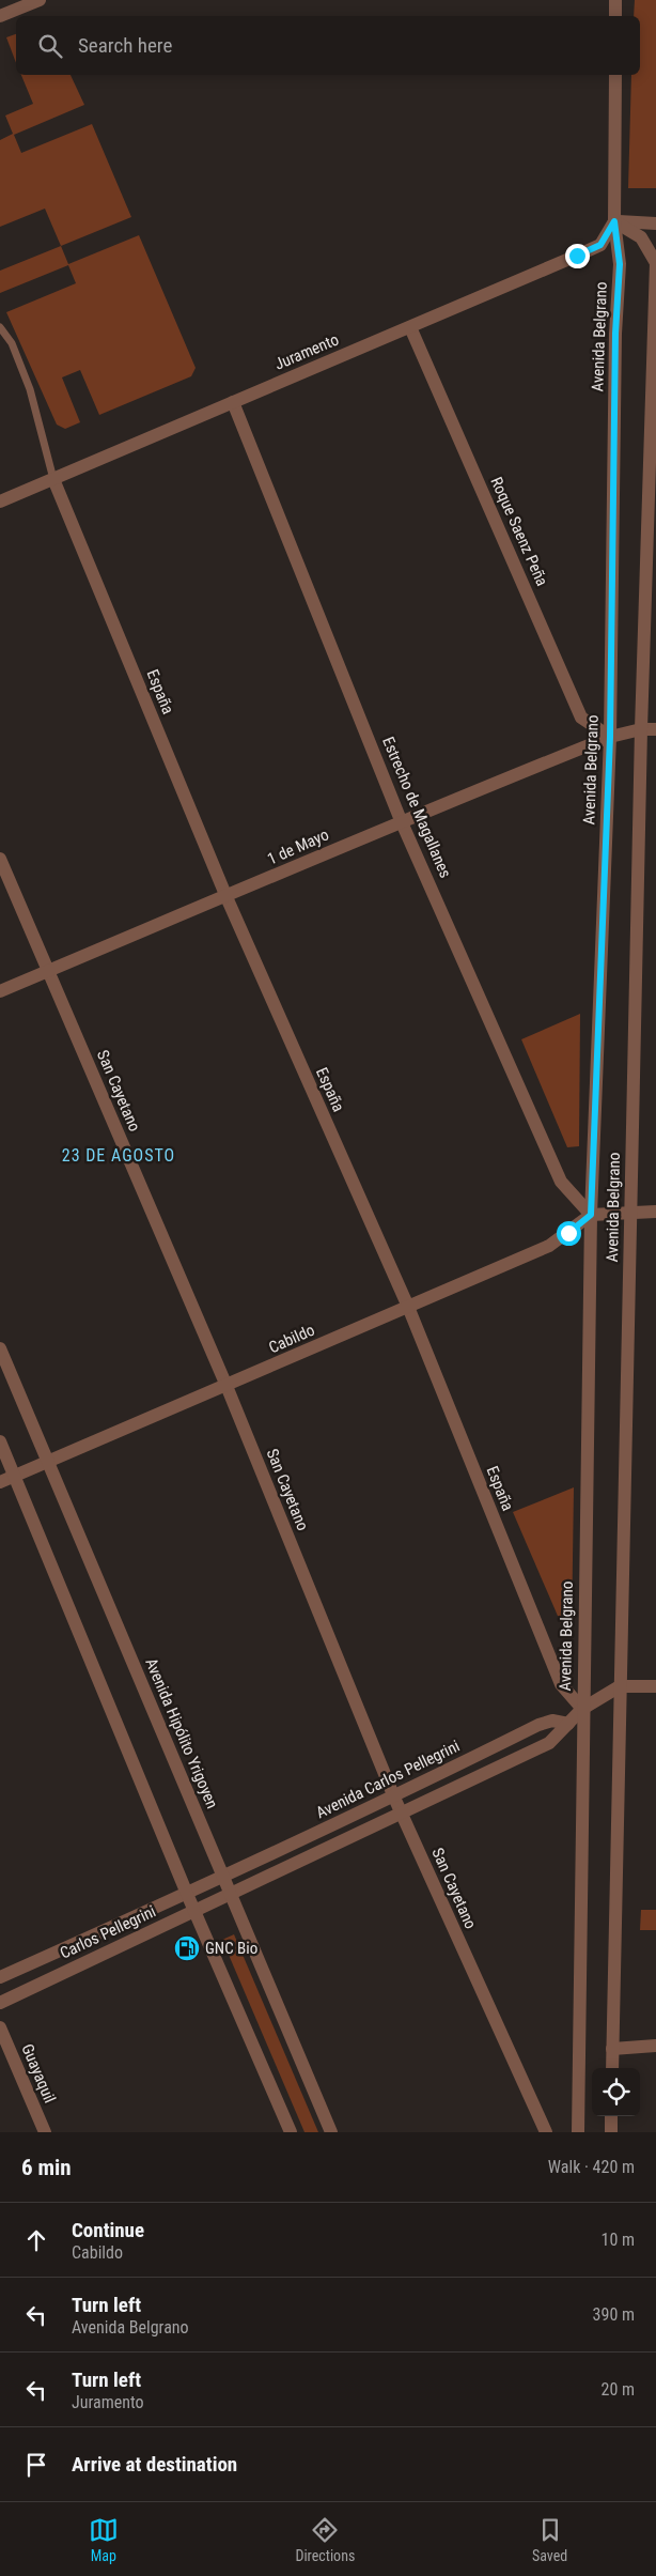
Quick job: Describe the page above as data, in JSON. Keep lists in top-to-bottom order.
{
  "streets": {
    "street": [
      "Avenida Belgrano",
      "Juramento",
      "Roque Saenz Peña",
      "España",
      "Estrecho de Magallanes",
      "1 de Mayo",
      "San Cayetano",
      "Cabildo",
      "Avenida Hipólito Yrigoyen",
      "Avenida Carlos Pellegrini",
      "Carlos Pellegrini",
      "Guayaquil"
    ]
  },
  "crossings": [
    ["Avenida Belgrano", "Juramento"],
    ["Avenida Belgrano", "Roque Saenz Peña"],
    ["Avenida Belgrano", "España"],
    ["Avenida Belgrano", "Estrecho de Magallanes"],
    ["Avenida Belgrano", "1 de Mayo"],
    ["Avenida Belgrano", "Cabildo"],
    ["Juramento", "Roque Saenz Peña"],
    ["Juramento", "España"],
    ["Juramento", "Estrecho de Magallanes"],
    ["Roque Saenz Peña", "1 de Mayo"],
    ["España", "1 de Mayo"],
    ["España", "Cabildo"],
    ["Estrecho de Magallanes", "1 de Mayo"],
    ["Estrecho de Magallanes", "Cabildo"],
    ["1 de Mayo", "San Cayetano"],
    ["San Cayetano", "Cabildo"],
    ["San Cayetano", "Avenida Carlos Pellegrini"],
    ["Cabildo", "Avenida Hipólito Yrigoyen"],
    ["Avenida Hipólito Yrigoyen", "Avenida Carlos Pellegrini"],
    ["Avenida Hipólito Yrigoyen", "Carlos Pellegrini"],
    ["Avenida Carlos Pellegrini", "Carlos Pellegrini"]
  ],
  "districts": ["23 DE AGOSTO"],
  "places": {
    "fuel station": ["GNC Bio"]
  },
  "page": {
    "search": "Search here",
    "heading": ["6 min", "Walk · 420 m"],
    "list": [
      ["Continue", "Cabildo", "10 m"],
      ["Turn left", "Avenida Belgrano", "390 m"],
      ["Turn left", "Juramento", "20 m"],
      "Arrive at destination"
    ],
    "nav": ["Map", "Directions", "Saved"]
  }
}
